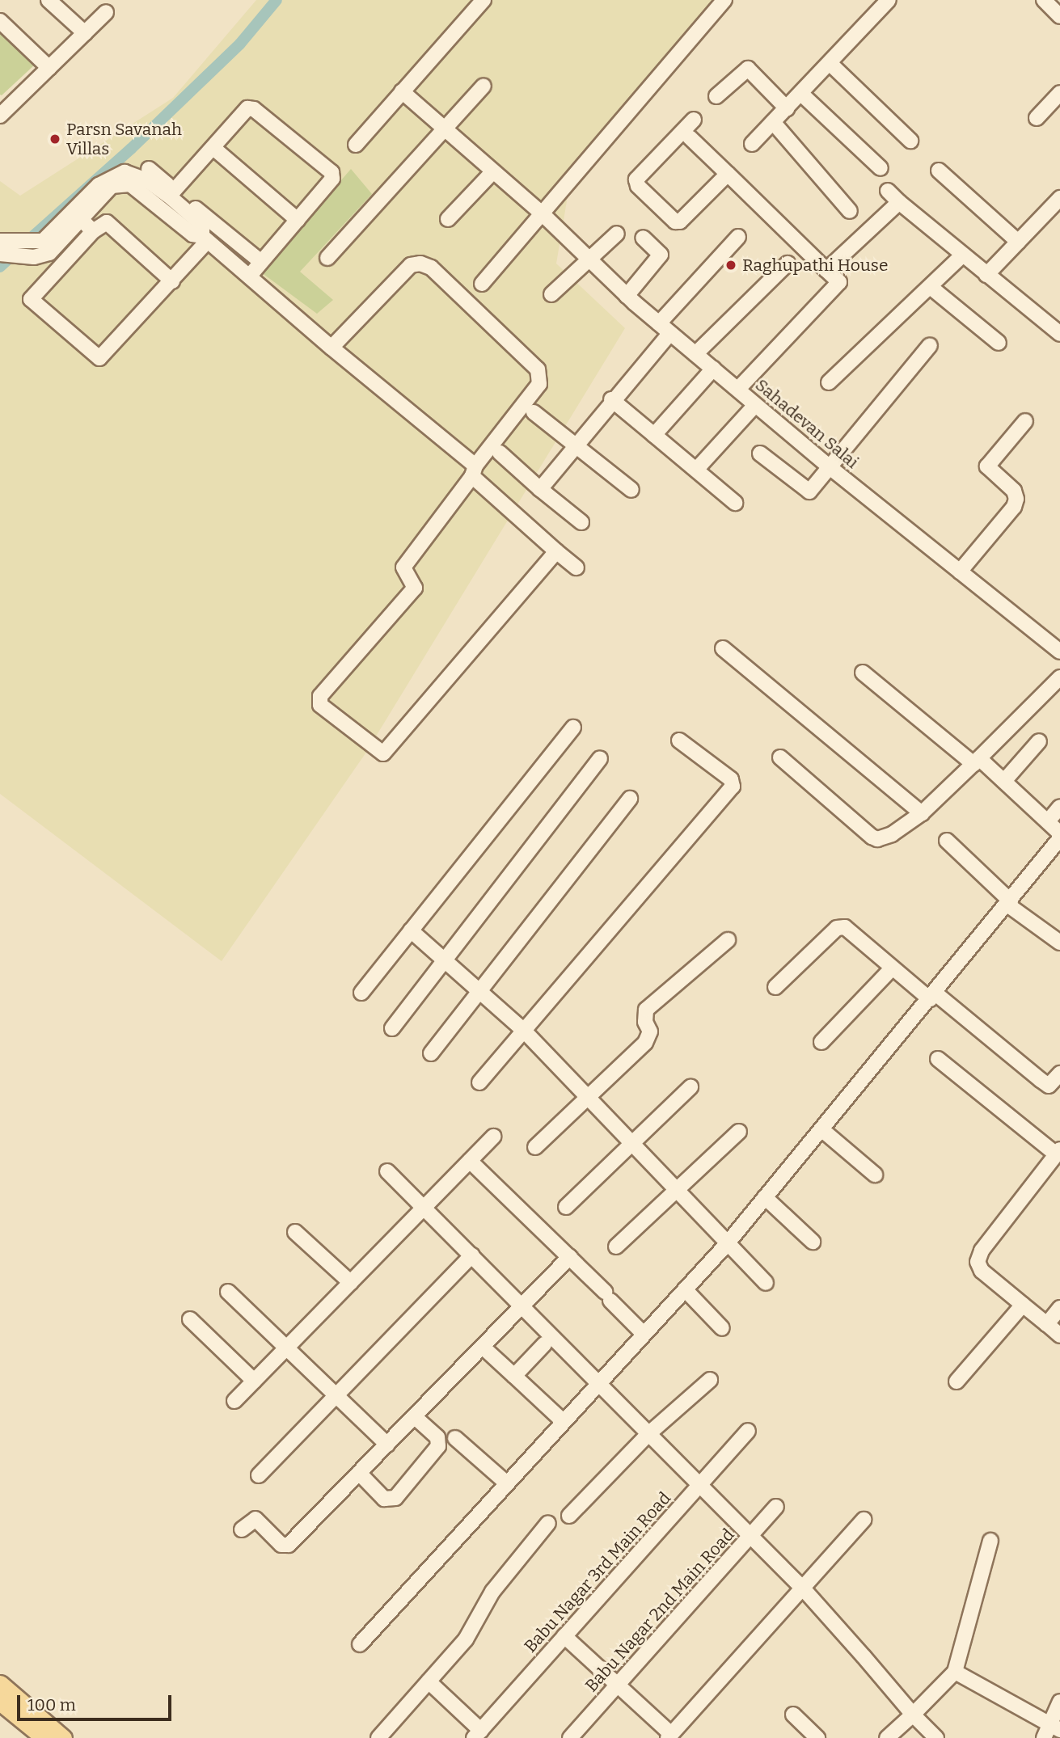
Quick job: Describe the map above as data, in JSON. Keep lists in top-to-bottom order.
{
  "streets": {
    "street": ["Sahadevan Salai", "Babu Nagar 3rd Main Road", "Babu Nagar 2nd Main Road"]
  },
  "places": ["Parsn Savanah Villas", "Raghupathi House"],
  "scale_bar": "100 m"
}
